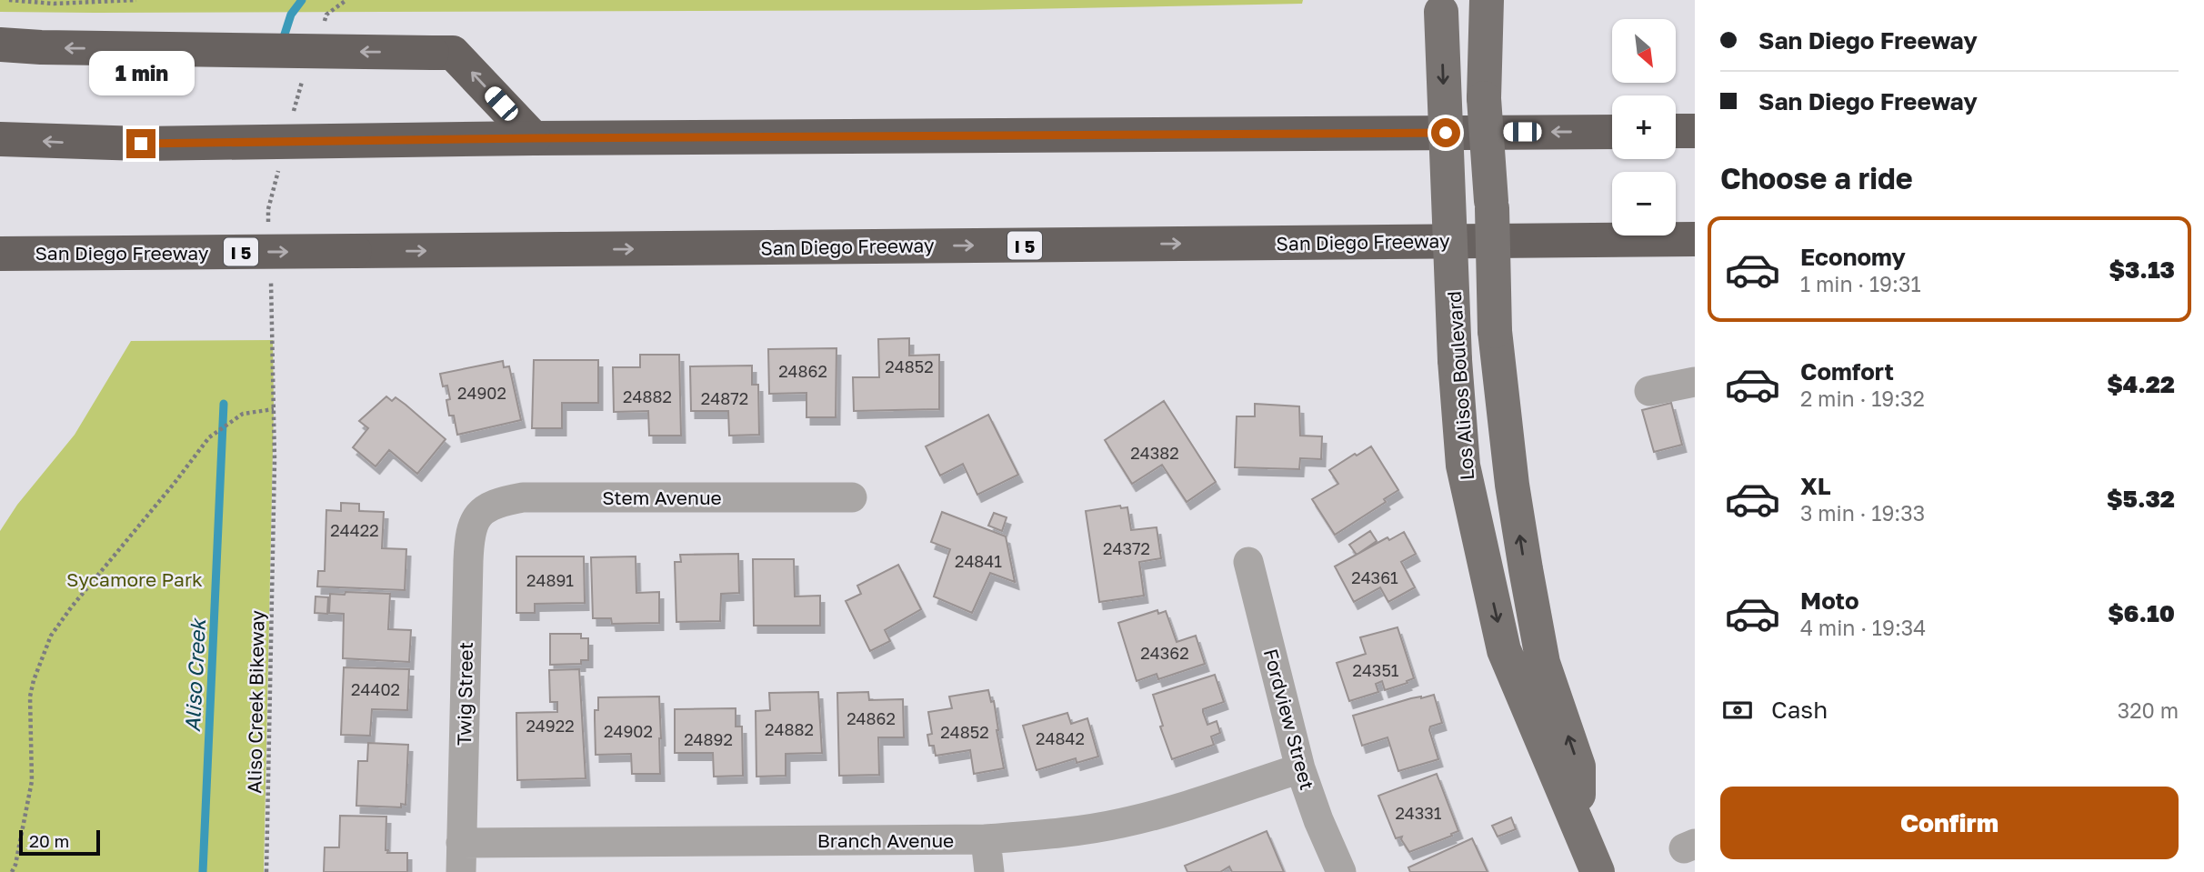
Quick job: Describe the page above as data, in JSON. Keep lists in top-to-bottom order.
{
  "streets": {
    "highway": ["San Diego Freeway", "I 5"],
    "main road": ["Los Alisos Boulevard"],
    "street": [
      "Stem Avenue",
      "Twig Street",
      "Fordview Street",
      "Branch Avenue"
    ],
    "path": ["Aliso Creek Bikeway"]
  },
  "crossings": [
    ["Stem Avenue", "Twig Street"],
    ["Twig Street", "Branch Avenue"],
    ["Fordview Street", "Branch Avenue"]
  ],
  "water": ["Aliso Creek"],
  "parks": ["Sycamore Park"],
  "house_numbers": [
    "24852",
    "24862",
    "24902",
    "24882",
    "24872",
    "24382",
    "24422",
    "24372",
    "24841",
    "24361",
    "24891",
    "24362",
    "24351",
    "24402",
    "24862",
    "24922",
    "24882",
    "24902",
    "24852",
    "24842",
    "24892",
    "24331"
  ],
  "scale_bar": "20 m",
  "north": "bottom right",
  "page": {
    "banner": ["San Diego Freeway", "San Diego Freeway"],
    "map_buttons": ["+", "−"],
    "bubble": "1 min",
    "heading": "Choose a ride",
    "list": [
      {
        "name": "Economy",
        "note": "1 min · 19:31",
        "value": "$3.13"
      },
      {
        "name": "Comfort",
        "note": "2 min · 19:32",
        "value": "$4.22"
      },
      {
        "name": "XL",
        "note": "3 min · 19:33",
        "value": "$5.32"
      },
      {
        "name": "Moto",
        "note": "4 min · 19:34",
        "value": "$6.10"
      }
    ],
    "pay": ["Cash", "320 m"],
    "buttons": "Confirm",
    "scale": "20 m"
  }
}
